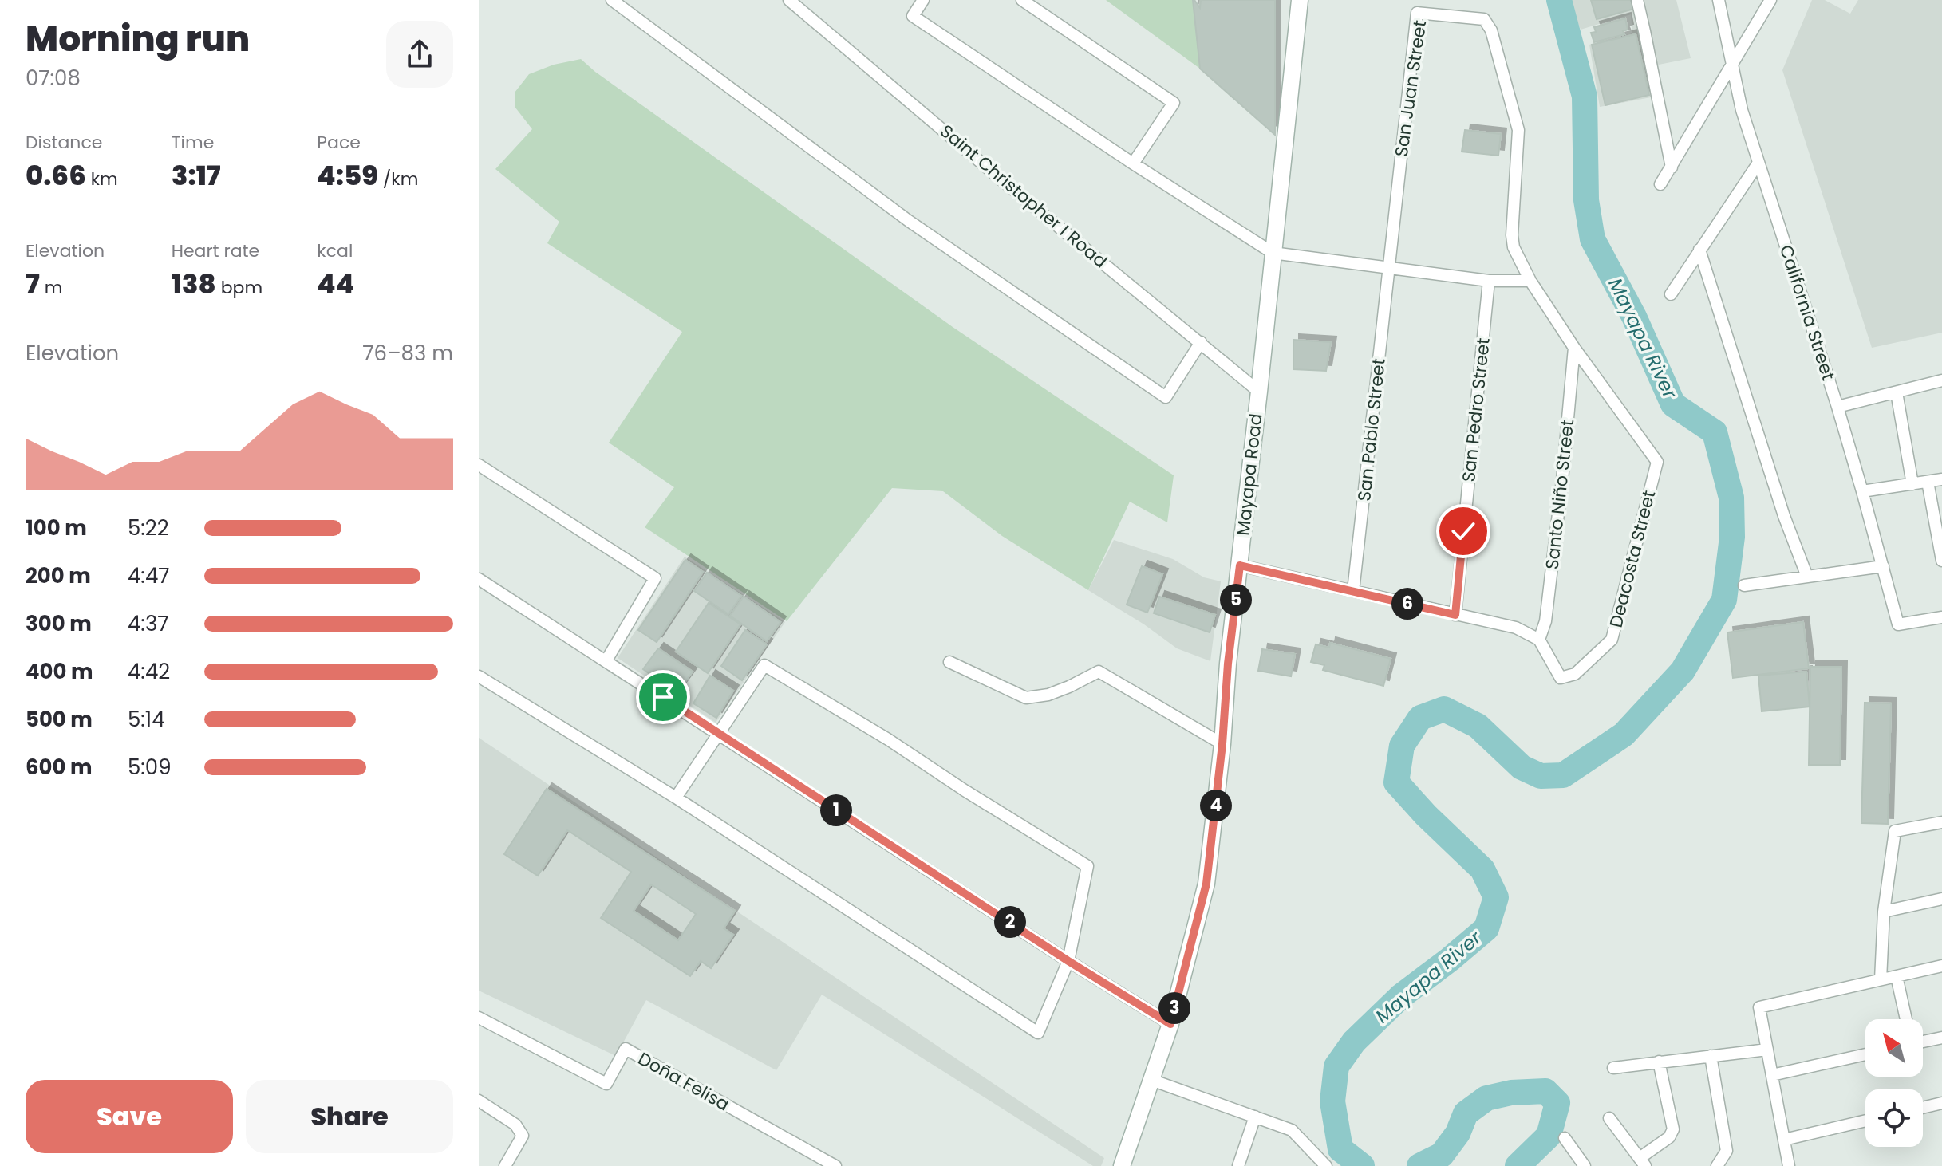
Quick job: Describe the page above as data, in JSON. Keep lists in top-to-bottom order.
{
  "streets": {
    "main road": ["Mayapa Road"],
    "street": [
      "San Juan Street",
      "Saint Christopher I Road",
      "California Street",
      "San Pedro Street",
      "San Pablo Street",
      "Santo Niño Street",
      "Deacosta Street",
      "Doña Felisa"
    ]
  },
  "crossings": [
    ["San Juan Street", "San Pablo Street"],
    ["San Juan Street", "Deacosta Street"],
    ["Saint Christopher I Road", "Mayapa Road"],
    ["Santo Niño Street", "Deacosta Street"]
  ],
  "water": ["Mayapa River"],
  "north": "top left",
  "page": {
    "heading": ["Morning run", "07:08"],
    "stats": [
      ["Distance", "0.66 km"],
      ["Time", "3:17"],
      ["Pace", "4:59 /km"],
      ["Elevation", "7 m"],
      ["Heart rate", "138 bpm"],
      ["kcal", "44"]
    ],
    "chart": ["Elevation", "76–83 m"],
    "list": [
      {
        "name": "100 m",
        "note": "5:22"
      },
      {
        "name": "200 m",
        "note": "4:47"
      },
      {
        "name": "300 m",
        "note": "4:37"
      },
      {
        "name": "400 m",
        "note": "4:42"
      },
      {
        "name": "500 m",
        "note": "5:14"
      },
      {
        "name": "600 m",
        "note": "5:09"
      }
    ],
    "pins": [
      "5",
      "6",
      "4",
      "1",
      "2",
      "3"
    ],
    "buttons": ["Save", "Share"]
  }
}
